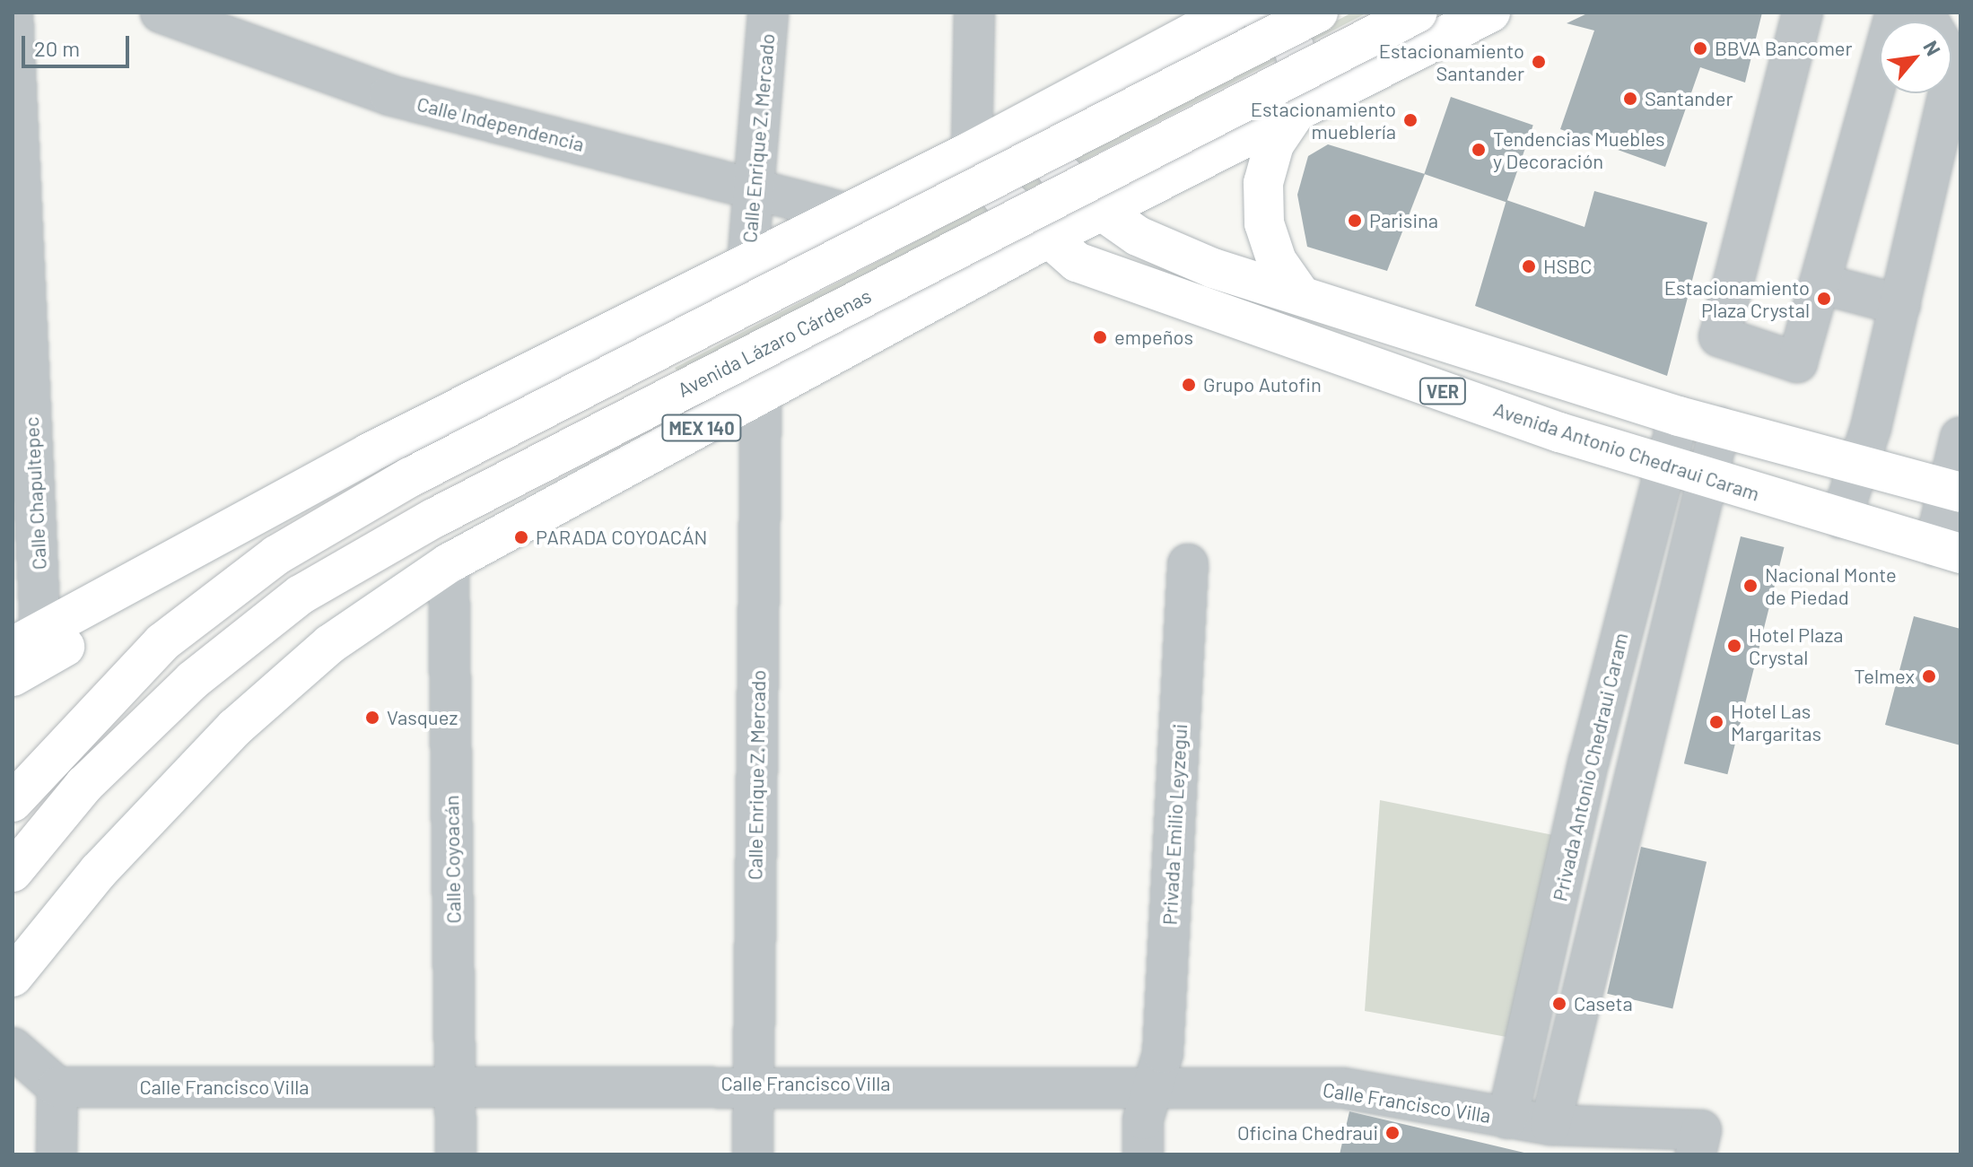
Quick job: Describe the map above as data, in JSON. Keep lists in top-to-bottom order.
{
  "streets": {
    "main road": [
      "Avenida Lázaro Cárdenas",
      "VER",
      "MEX 140",
      "Avenida Antonio Chedraui Caram"
    ],
    "street": [
      "Calle Independencia",
      "Calle Enrique Z. Mercado",
      "Calle Chapultepec",
      "Privada Antonio Chedraui Caram",
      "Privada Emilio Leyzegui",
      "Calle Coyoacán",
      "Calle Francisco Villa"
    ]
  },
  "crossings": [
    ["Calle Independencia", "Calle Enrique Z. Mercado"],
    ["Calle Enrique Z. Mercado", "MEX 140"],
    ["Calle Enrique Z. Mercado", "Calle Francisco Villa"],
    ["VER", "MEX 140"],
    ["VER", "Privada Antonio Chedraui Caram"],
    ["MEX 140", "Avenida Antonio Chedraui Caram"],
    ["MEX 140", "Calle Coyoacán"],
    ["Avenida Antonio Chedraui Caram", "Privada Antonio Chedraui Caram"],
    ["Privada Antonio Chedraui Caram", "Calle Francisco Villa"],
    ["Privada Emilio Leyzegui", "Calle Francisco Villa"],
    ["Calle Coyoacán", "Calle Francisco Villa"]
  ],
  "places": [
    "BBVA Bancomer",
    "Estacionamiento Santander",
    "Santander",
    "Estacionamiento mueblería",
    "Tendencias Muebles y Decoración",
    "Parisina",
    "HSBC",
    "Estacionamiento Plaza Crystal",
    "empeños",
    "Grupo Autofin",
    "PARADA COYOACÁN",
    "Nacional Monte de Piedad",
    "Hotel Plaza Crystal",
    "Telmex",
    "Vasquez",
    "Hotel Las Margaritas",
    "Caseta",
    "Oficina Chedraui"
  ],
  "scale_bar": "20 m",
  "north": "top right"
}
